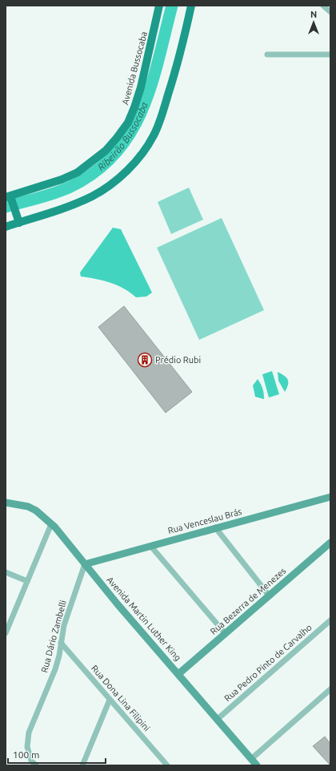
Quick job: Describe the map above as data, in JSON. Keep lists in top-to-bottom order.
{
  "streets": {
    "main road": ["Avenida Bussocaba"],
    "street": [
      "Rua Venceslau Brás",
      "Rua Bezerra de Menezes",
      "Avenida Martin Luther King",
      "Rua Dário Zambelli",
      "Rua Pedro Pinto de Carvalho",
      "Rua Dona Lina Filipini"
    ]
  },
  "crossings": [
    ["Rua Venceslau Brás", "Avenida Martin Luther King"],
    ["Rua Venceslau Brás", "Rua Dário Zambelli"],
    ["Rua Bezerra de Menezes", "Avenida Martin Luther King"],
    ["Avenida Martin Luther King", "Rua Dário Zambelli"],
    ["Avenida Martin Luther King", "Rua Pedro Pinto de Carvalho"],
    ["Rua Dário Zambelli", "Rua Dona Lina Filipini"]
  ],
  "water": ["Ribeirão Bussocaba"],
  "places": {
    "building": ["Prédio Rubi"]
  },
  "scale_bar": "100 m",
  "north": "top"
}
